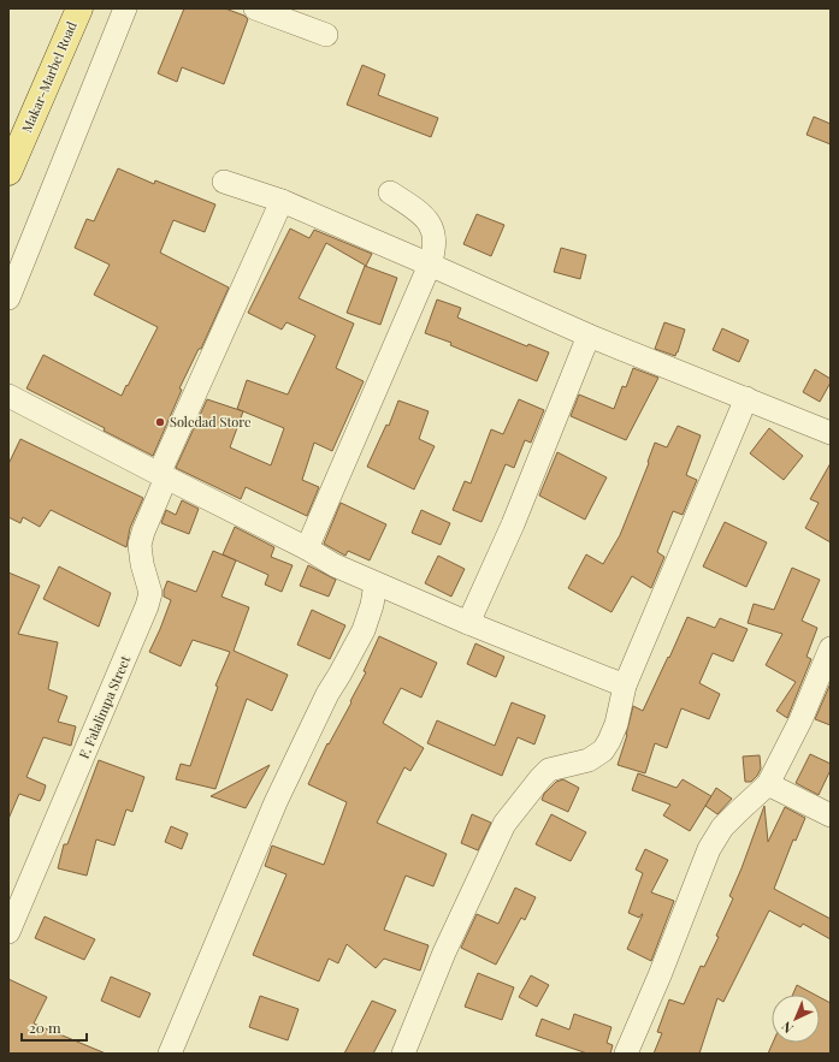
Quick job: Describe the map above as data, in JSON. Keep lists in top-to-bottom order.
{
  "streets": {
    "main road": ["Makar-Marbel Road"],
    "street": ["F. Falalimpa Street"]
  },
  "places": ["Soledad Store"],
  "scale_bar": "20 m",
  "north": "bottom left"
}
